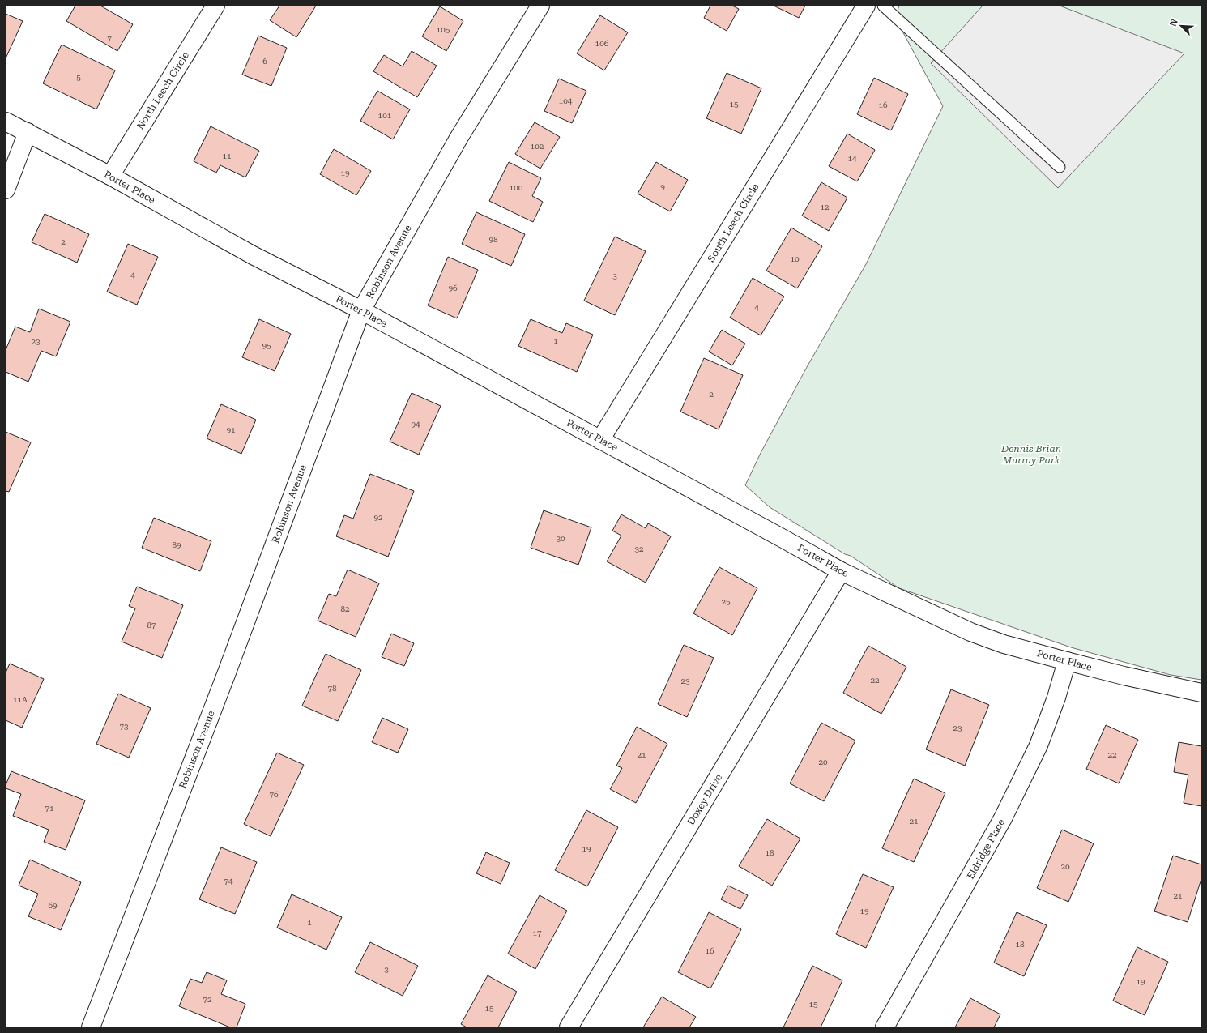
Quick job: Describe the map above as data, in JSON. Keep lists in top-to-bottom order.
{
  "streets": {
    "street": [
      "North Leech Circle",
      "Porter Place",
      "South Leech Circle",
      "Robinson Avenue",
      "Doxey Drive",
      "Eldridge Place"
    ]
  },
  "crossings": [
    ["North Leech Circle", "Porter Place"],
    ["Porter Place", "South Leech Circle"],
    ["Porter Place", "Robinson Avenue"],
    ["Porter Place", "Doxey Drive"],
    ["Porter Place", "Eldridge Place"]
  ],
  "parks": ["Dennis Brian Murray Park"],
  "house_numbers": [
    "105",
    "7",
    "106",
    "6",
    "5",
    "104",
    "15",
    "16",
    "101",
    "102",
    "11",
    "14",
    "19",
    "9",
    "100",
    "12",
    "98",
    "2",
    "10",
    "4",
    "3",
    "96",
    "4",
    "1",
    "23",
    "95",
    "2",
    "94",
    "91",
    "92",
    "30",
    "89",
    "32",
    "25",
    "82",
    "87",
    "22",
    "23",
    "78",
    "11A",
    "73",
    "23",
    "21",
    "22",
    "20",
    "76",
    "71",
    "21",
    "19",
    "18",
    "20",
    "74",
    "21",
    "69",
    "19",
    "1",
    "17",
    "18",
    "16",
    "3",
    "19",
    "72",
    "15",
    "15"
  ],
  "north": "top left"
}
